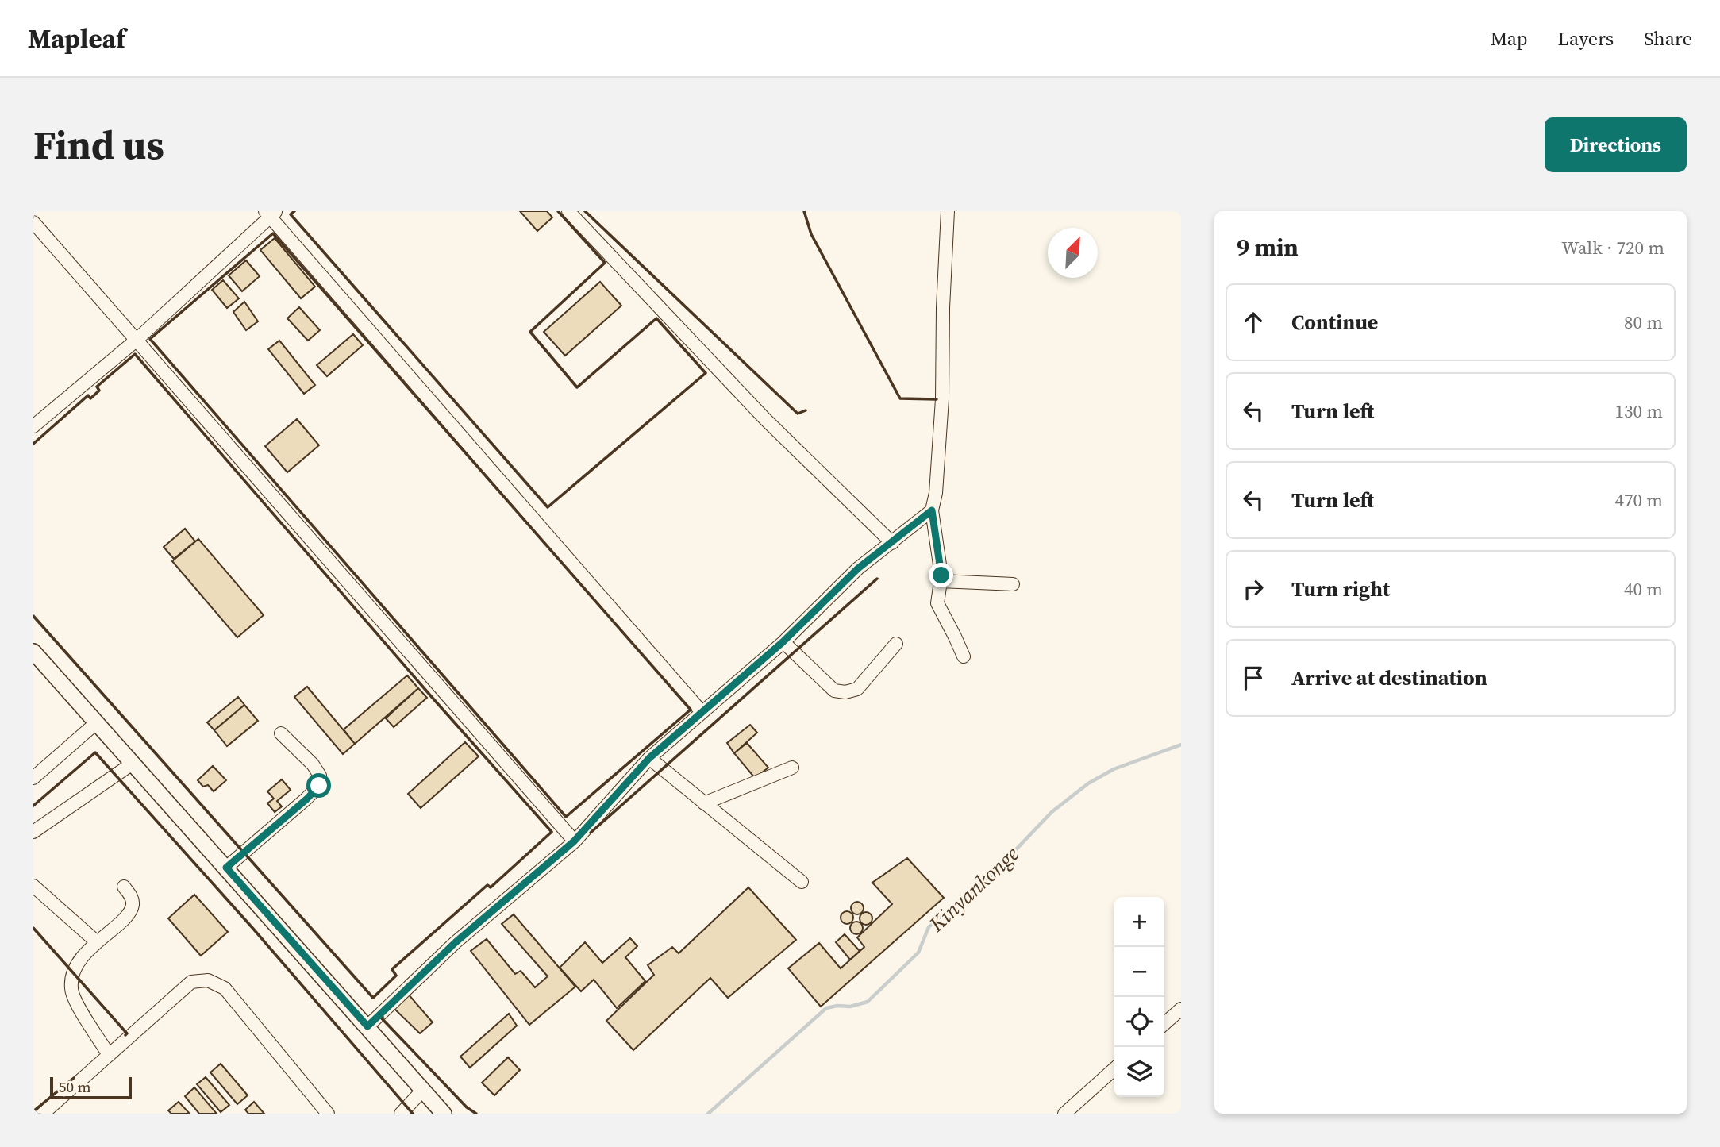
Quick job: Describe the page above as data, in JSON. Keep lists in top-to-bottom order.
{
  "water": ["Kinyankonge"],
  "scale_bar": "50 m",
  "north": "top right",
  "page": {
    "header": "Mapleaf",
    "nav": ["Map", "Layers", "Share"],
    "buttons": "Directions",
    "title": "Find us",
    "heading": ["9 min", "Walk · 720 m"],
    "list": [
      ["Continue", "80 m"],
      ["Turn left", "130 m"],
      ["Turn left", "470 m"],
      ["Turn right", "40 m"],
      "Arrive at destination"
    ],
    "map_buttons": ["+", "−"],
    "scale": "50 m"
  }
}
